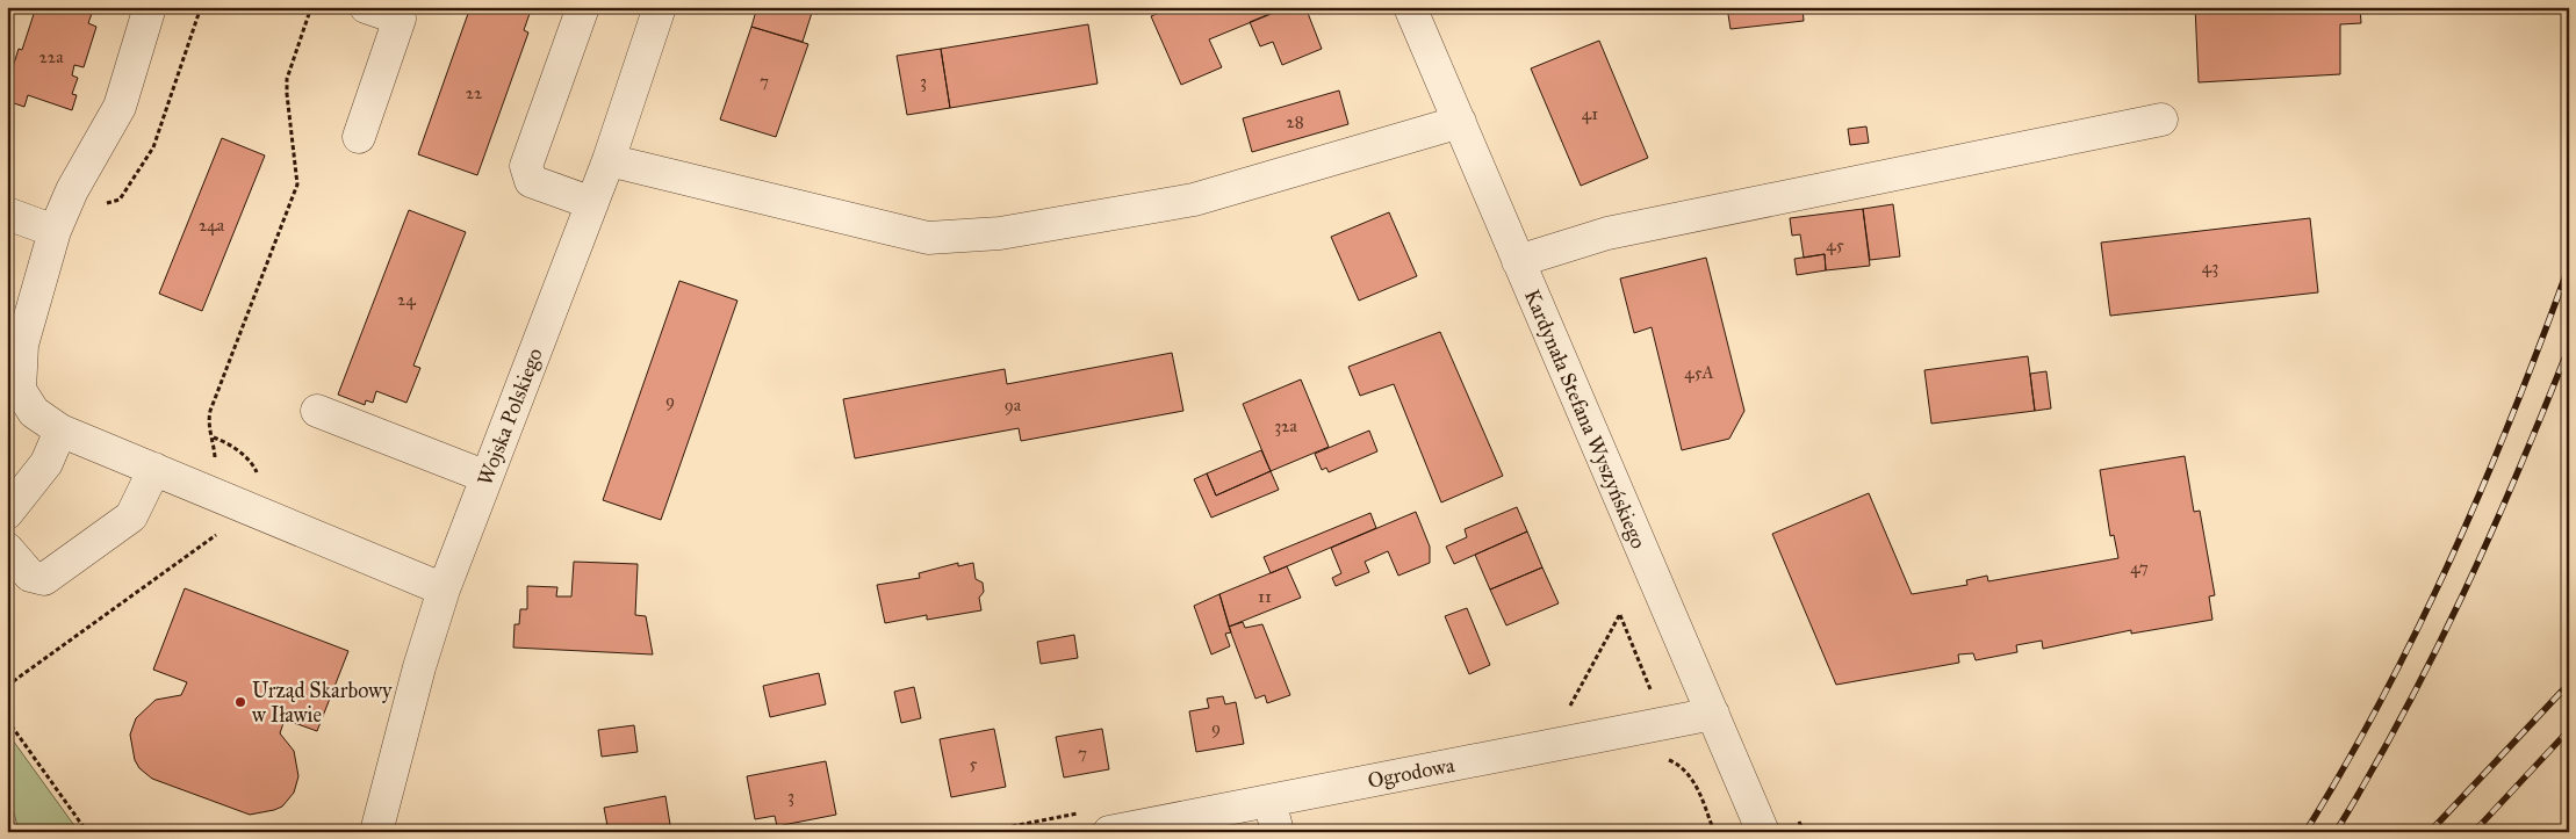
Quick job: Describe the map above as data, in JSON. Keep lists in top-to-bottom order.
{
  "streets": {
    "street": ["Wojska Polskiego", "Kardynała Stefana Wyszyńskiego", "Ogrodowa"]
  },
  "crossings": [
    ["Kardynała Stefana Wyszyńskiego", "Ogrodowa"]
  ],
  "places": ["Urząd Skarbowy w Iławie"],
  "house_numbers": [
    "22a",
    "7",
    "3",
    "22",
    "41",
    "28",
    "24a",
    "45",
    "43",
    "24",
    "45A",
    "9",
    "9a",
    "32a",
    "47",
    "11",
    "9",
    "7",
    "5",
    "3"
  ]
}
